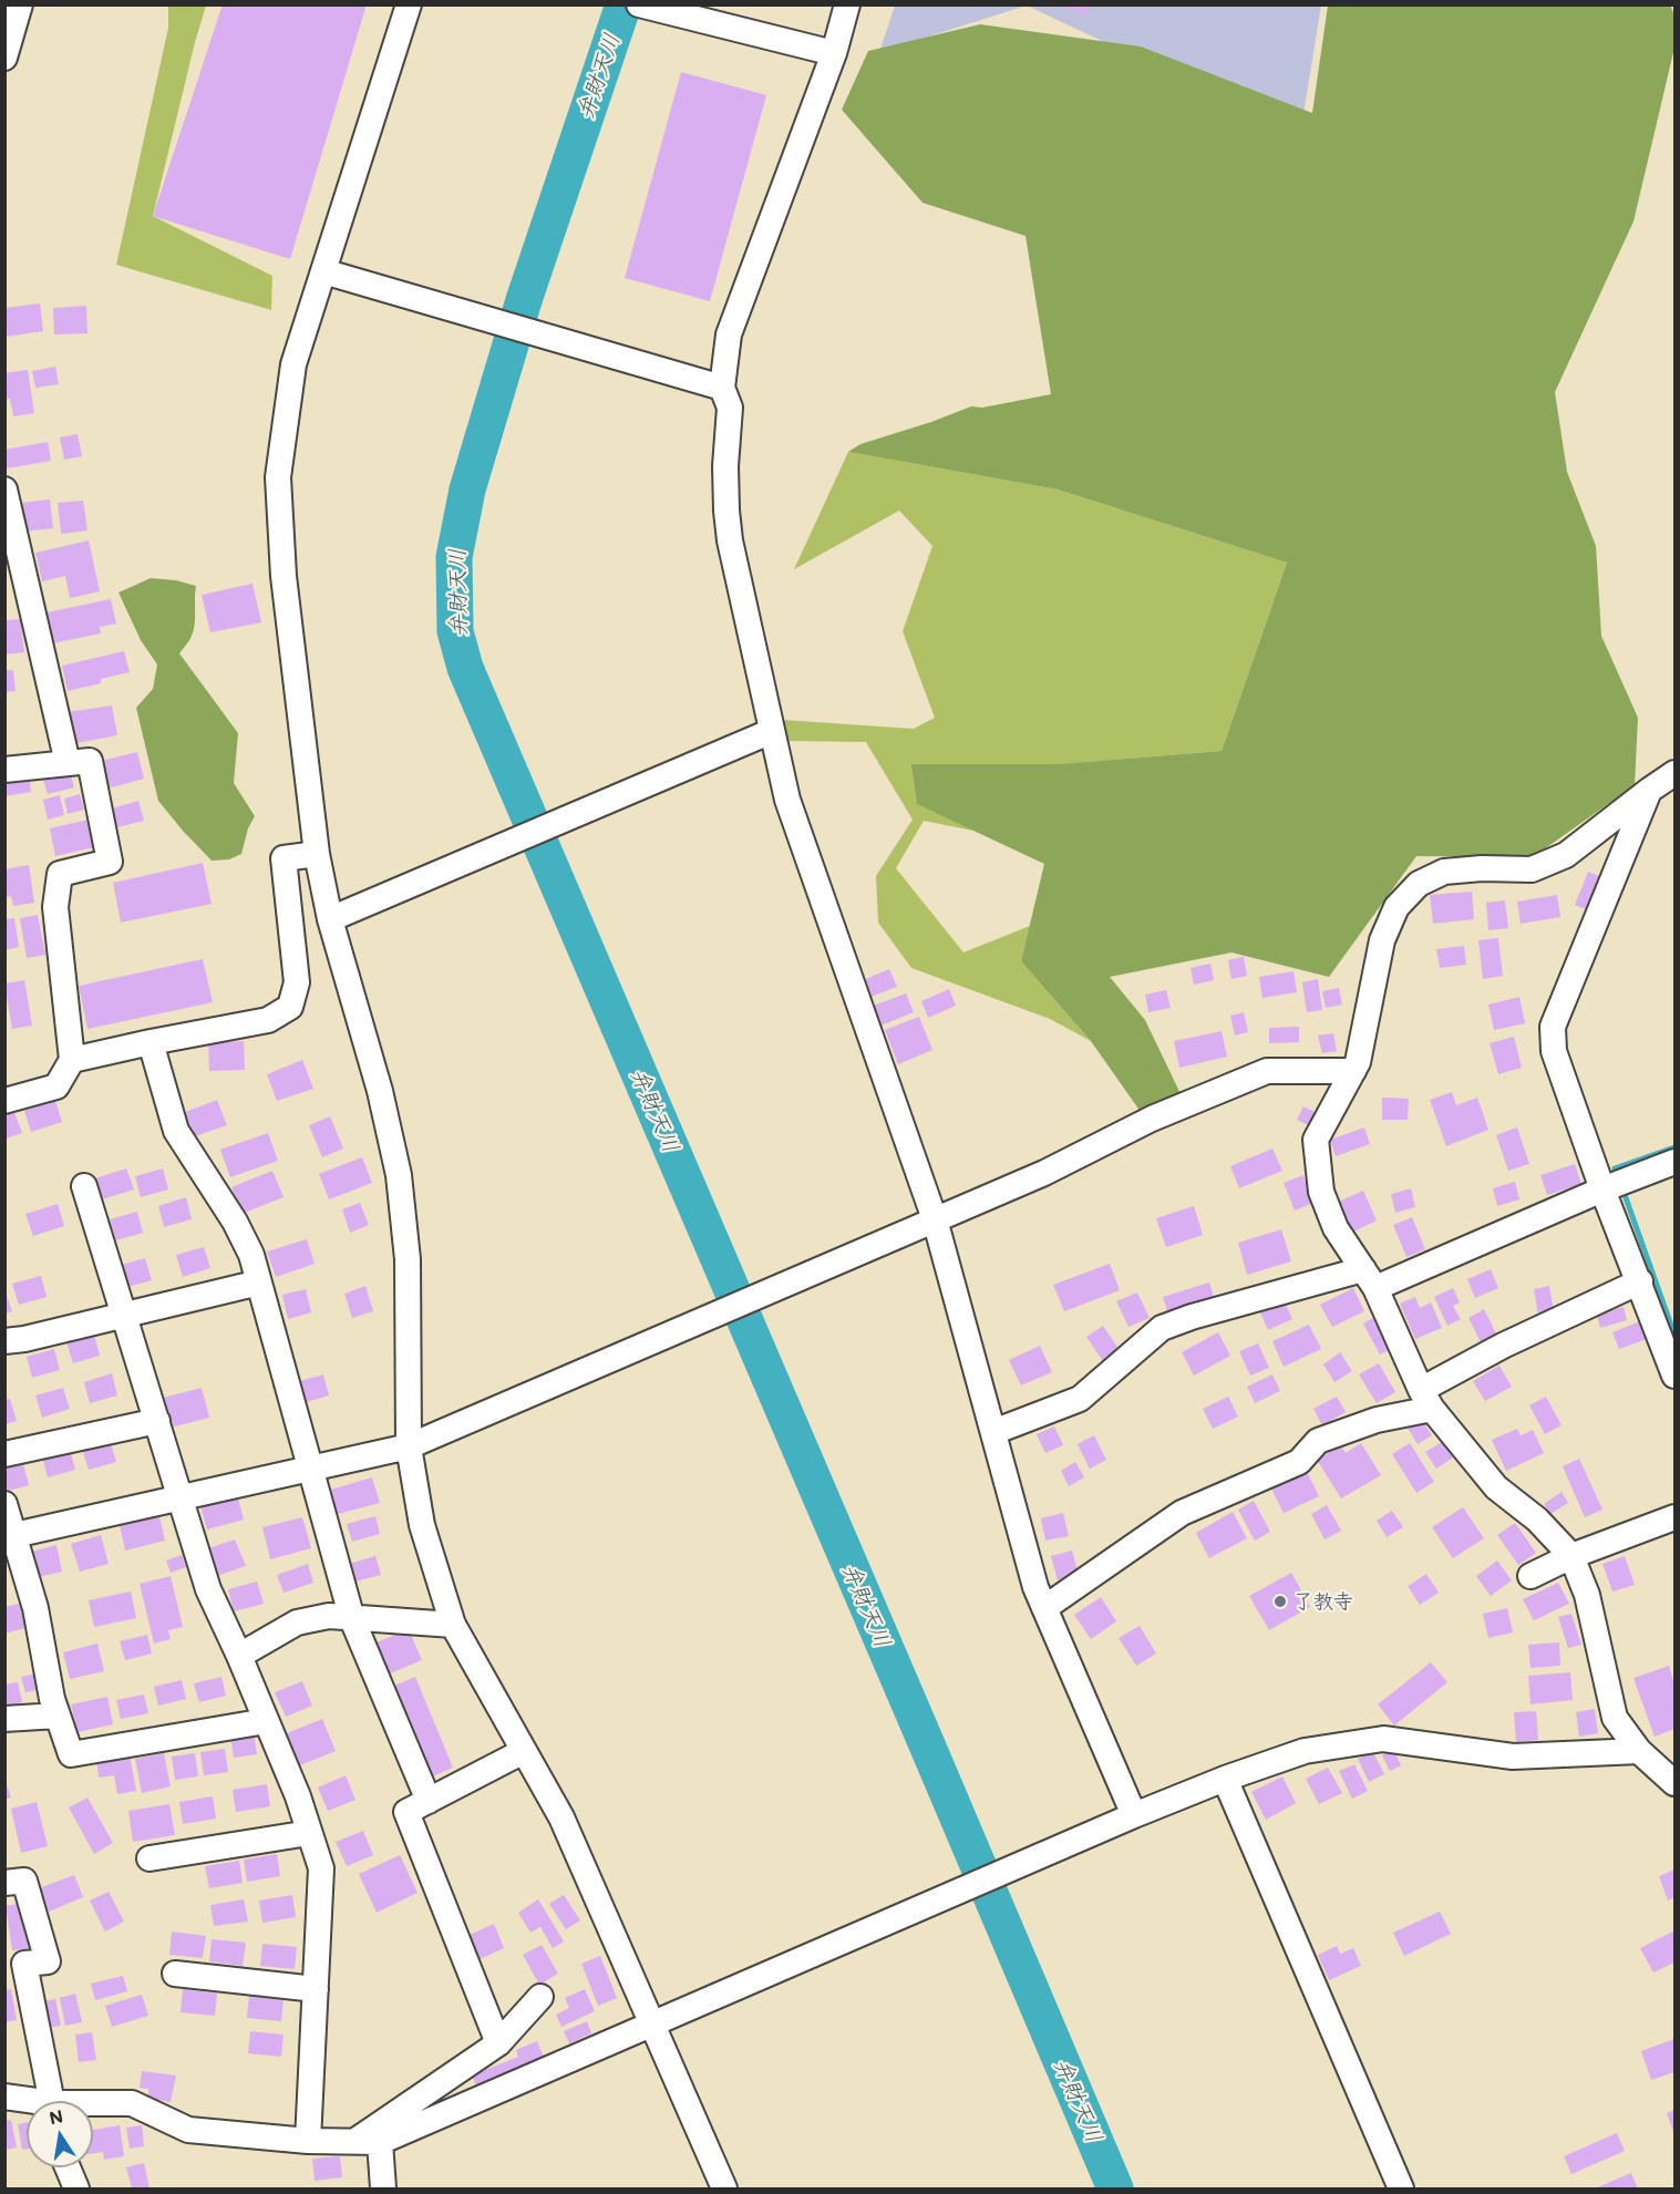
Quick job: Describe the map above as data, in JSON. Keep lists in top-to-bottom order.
{
  "water": ["弁財天川"],
  "places": ["了教寺"],
  "north": "top"
}
